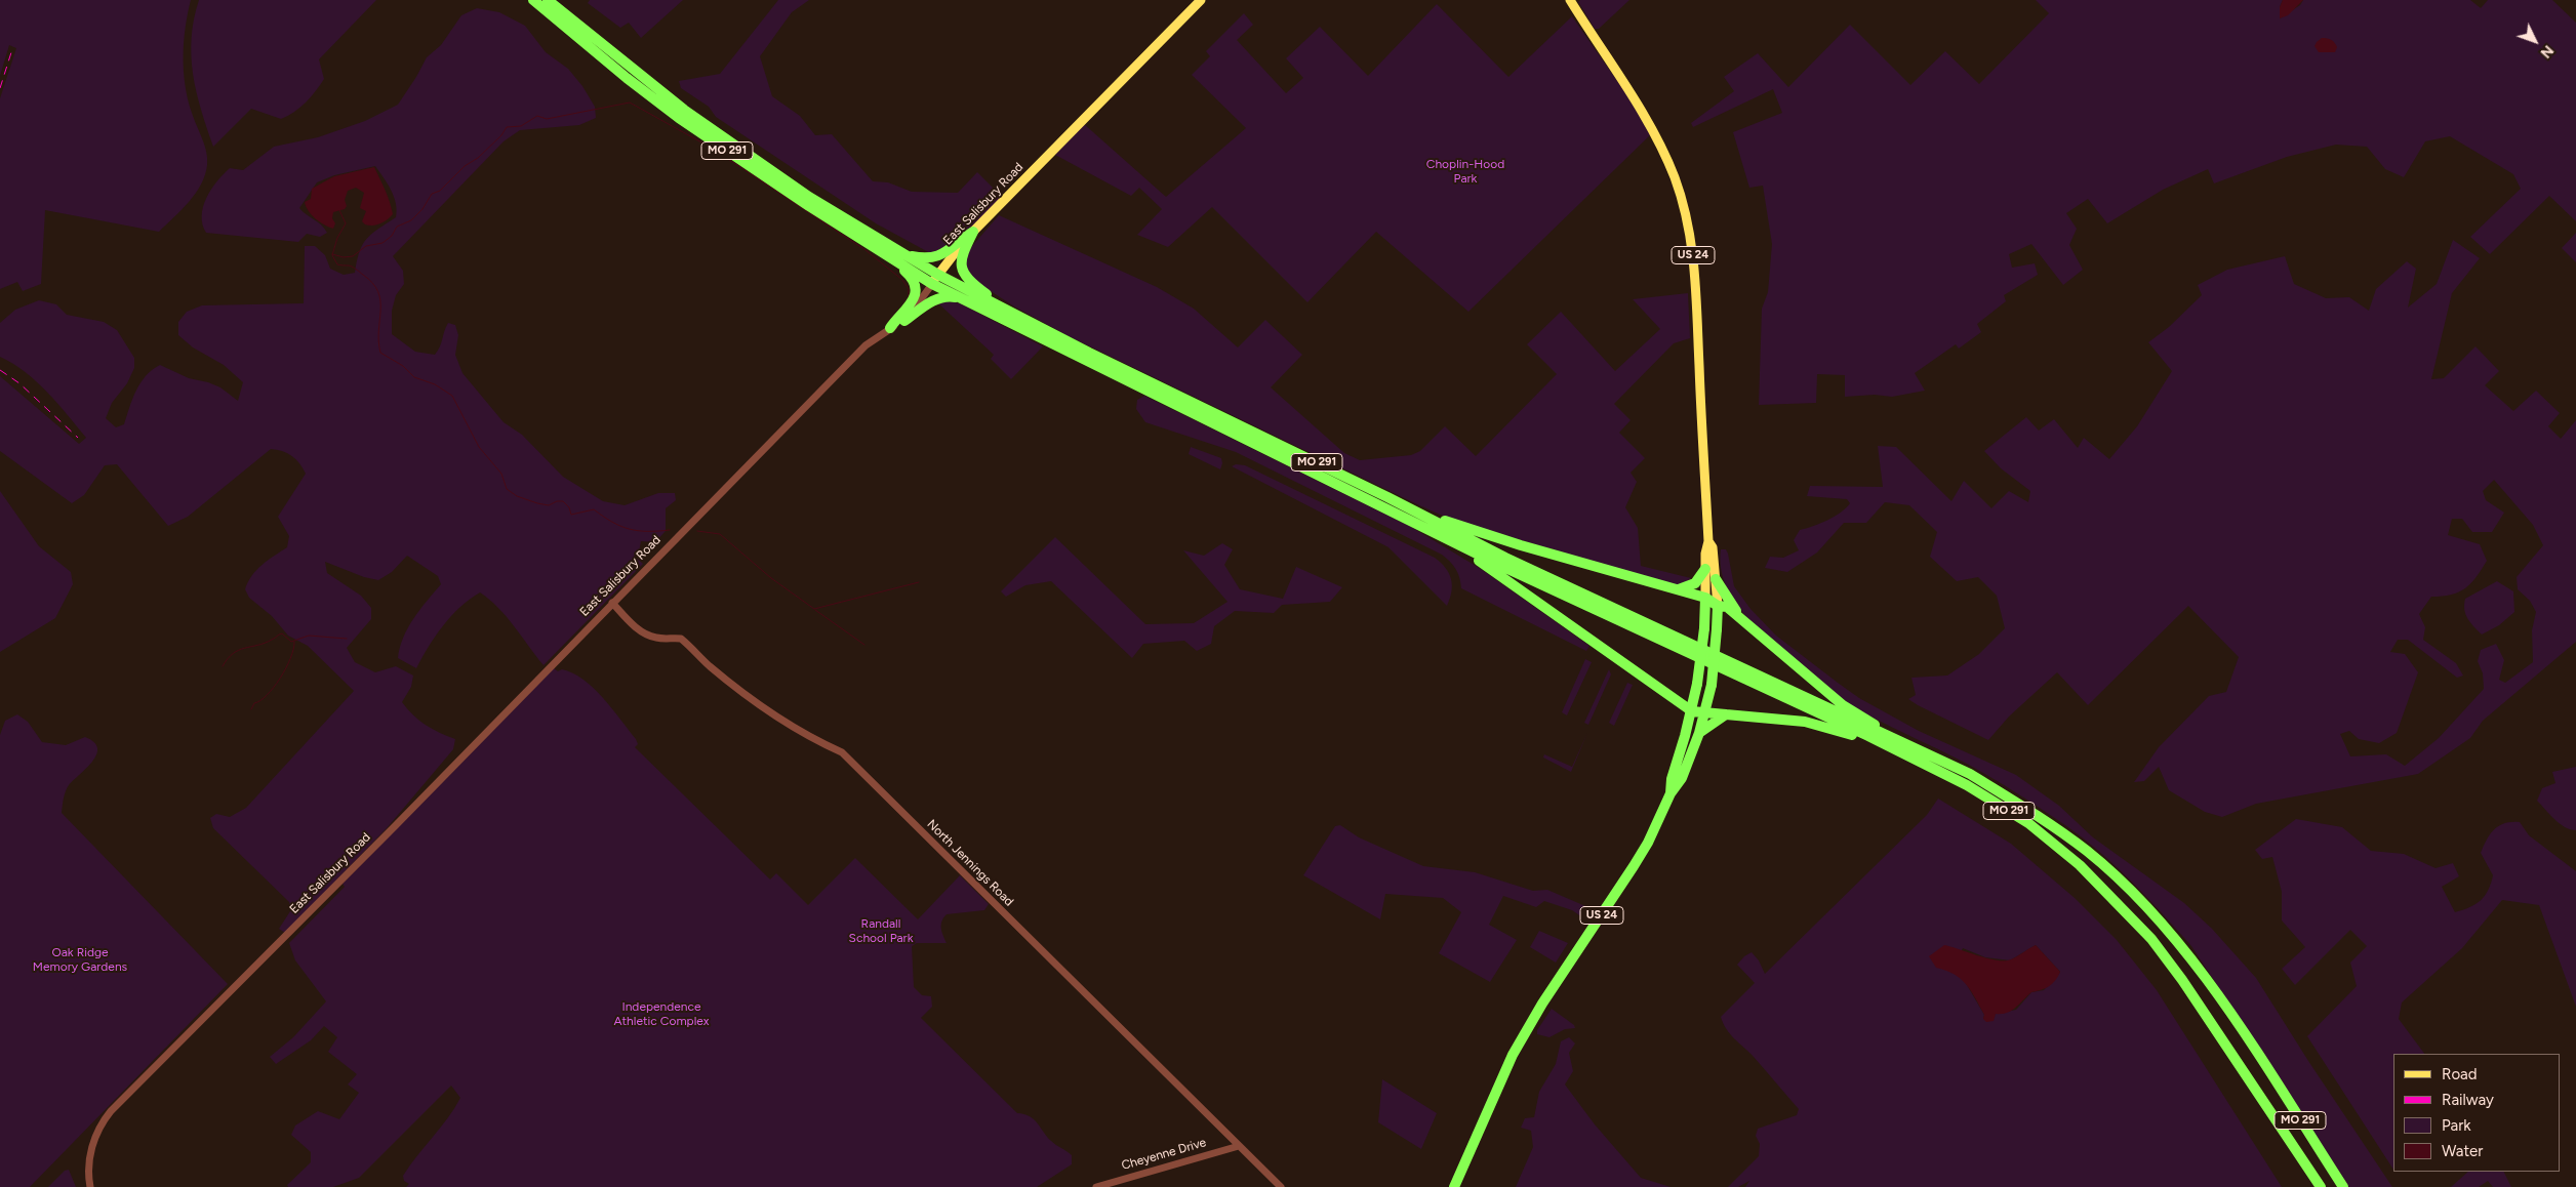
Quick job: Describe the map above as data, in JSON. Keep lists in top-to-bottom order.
{
  "streets": {
    "highway": ["MO 291", "US 24"],
    "main road": ["East Salisbury Road"],
    "street": ["North Jennings Road", "Cheyenne Drive"]
  },
  "crossings": [
    ["MO 291", "East Salisbury Road"],
    ["East Salisbury Road", "North Jennings Road"],
    ["North Jennings Road", "Cheyenne Drive"]
  ],
  "parks": [
    "Choplin-Hood Park",
    "Randall School Park",
    "Oak Ridge Memory Gardens",
    "Independence Athletic Complex"
  ],
  "legend": [
    "Road",
    "Railway",
    "Park",
    "Water"
  ],
  "north": "bottom right"
}
